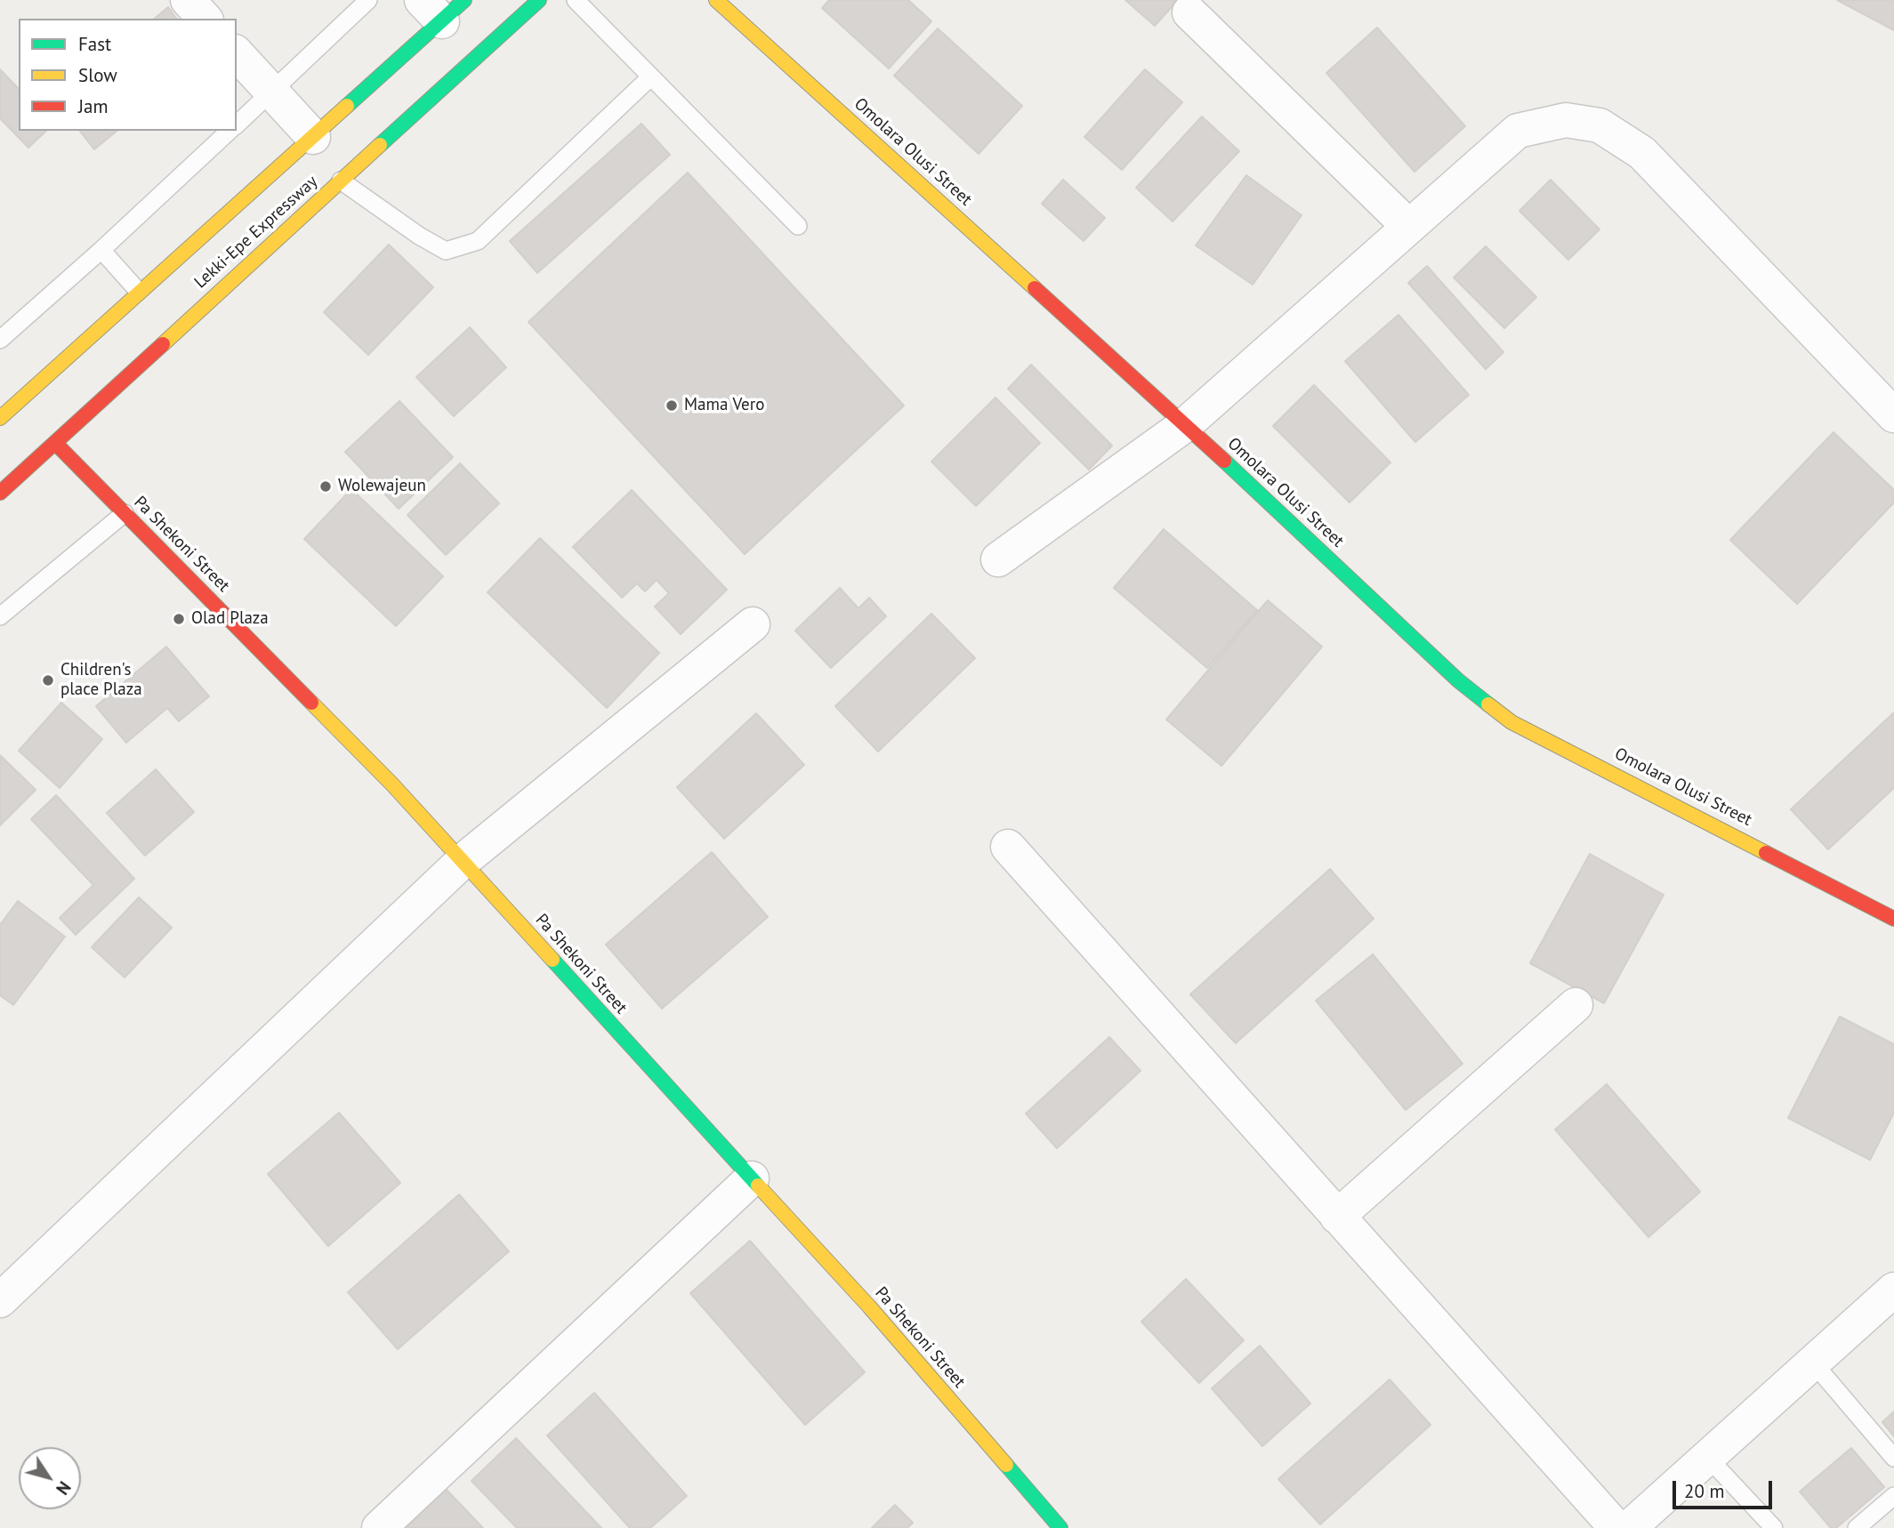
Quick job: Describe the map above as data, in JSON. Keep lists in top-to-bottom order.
{
  "streets": {
    "main road": ["Omolara Olusi Street", "Lekki-Epe Expressway", "Pa Shekoni Street"]
  },
  "crossings": [
    ["Lekki-Epe Expressway", "Pa Shekoni Street"]
  ],
  "places": [
    "Mama Vero",
    "Wolewajeun",
    "Olad Plaza",
    "Children's place Plaza"
  ],
  "legend": ["Fast", "Slow", "Jam"],
  "scale_bar": "20 m",
  "north": "bottom right"
}
